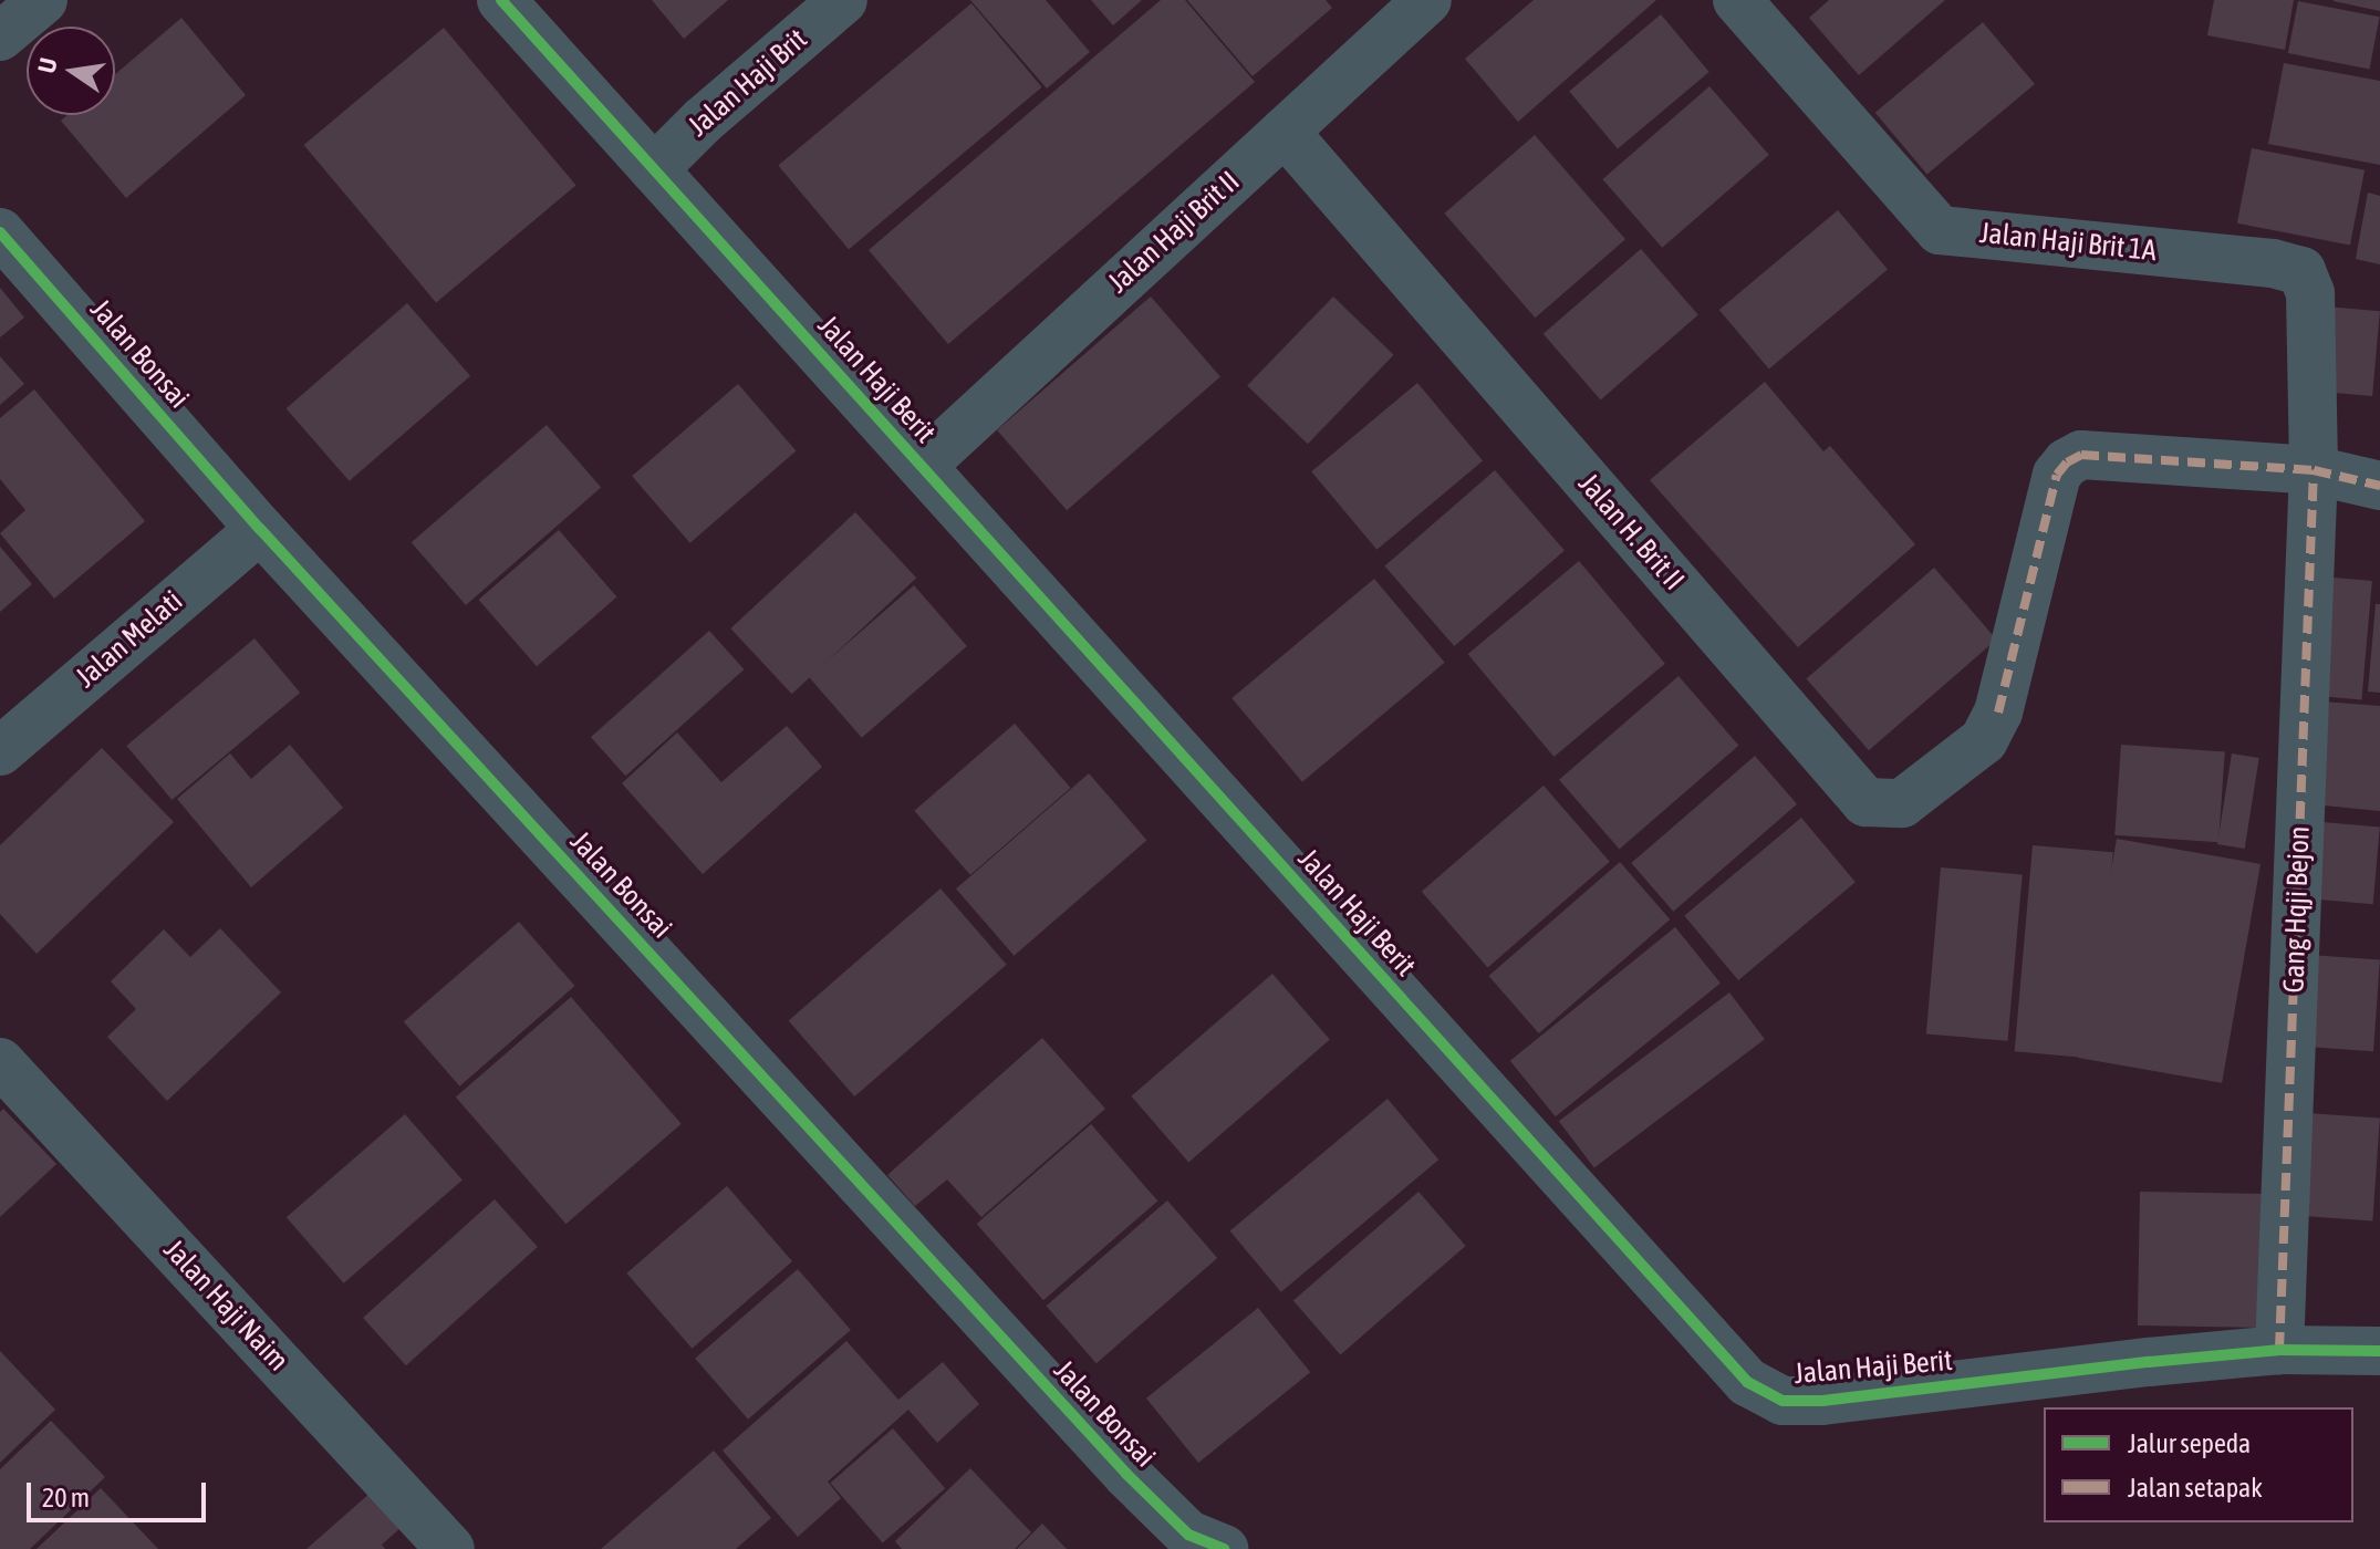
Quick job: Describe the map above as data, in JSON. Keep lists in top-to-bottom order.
{
  "streets": {
    "street": [
      "Jalan Haji Brit",
      "Jalan Haji Brit II",
      "Jalan Haji Brit 1A",
      "Jalan Bonsai",
      "Jalan Haji Berit",
      "Jalan H. Brit II",
      "Jalan Melati",
      "Gang Hqji Bejon",
      "Jalan Haji Naim"
    ]
  },
  "crossings": [
    ["Jalan Haji Brit", "Jalan Haji Berit"],
    ["Jalan Haji Brit II", "Jalan Haji Berit"],
    ["Jalan Haji Brit II", "Jalan H. Brit II"],
    ["Jalan Haji Brit 1A", "Jalan H. Brit II"],
    ["Jalan Haji Brit 1A", "Gang Hqji Bejon"],
    ["Jalan Bonsai", "Jalan Melati"],
    ["Jalan Haji Berit", "Gang Hqji Bejon"],
    ["Jalan H. Brit II", "Gang Hqji Bejon"]
  ],
  "legend": ["Jalur sepeda", "Jalan setapak"],
  "scale_bar": "20 m",
  "north": "left"
}
